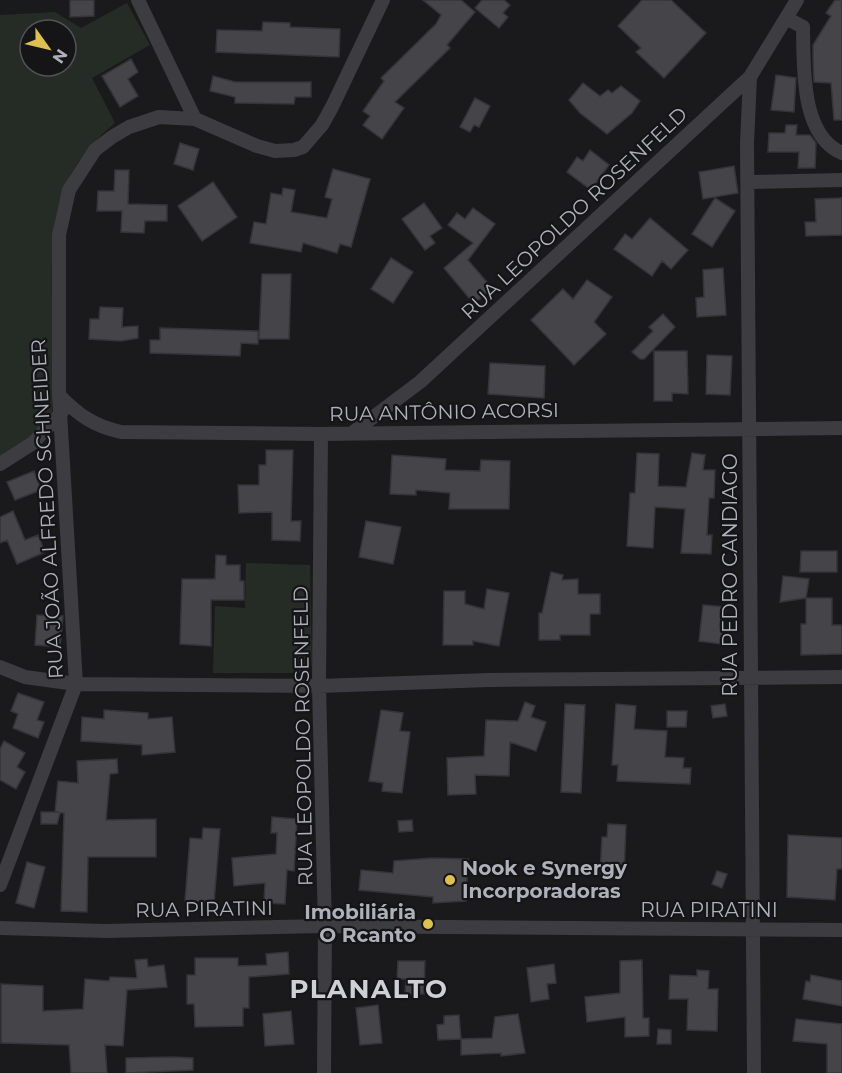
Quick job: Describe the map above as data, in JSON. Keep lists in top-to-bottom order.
{
  "streets": {
    "street": [
      "RUA LEOPOLDO ROSENFELD",
      "RUA ANTÔNIO ACORSI",
      "RUA JOÃO ALFREDO SCHNEIDER",
      "RUA PEDRO CANDIAGO",
      "RUA PIRATINI"
    ]
  },
  "crossings": [
    ["RUA LEOPOLDO ROSENFELD", "RUA ANTÔNIO ACORSI"],
    ["RUA LEOPOLDO ROSENFELD", "RUA PEDRO CANDIAGO"],
    ["RUA LEOPOLDO ROSENFELD", "RUA PIRATINI"],
    ["RUA ANTÔNIO ACORSI", "RUA JOÃO ALFREDO SCHNEIDER"],
    ["RUA ANTÔNIO ACORSI", "RUA PEDRO CANDIAGO"],
    ["RUA PEDRO CANDIAGO", "RUA PIRATINI"]
  ],
  "districts": ["PLANALTO"],
  "places": ["Nook e Synergy Incorporadoras", "Imobiliária O Rcanto"],
  "north": "bottom right"
}
